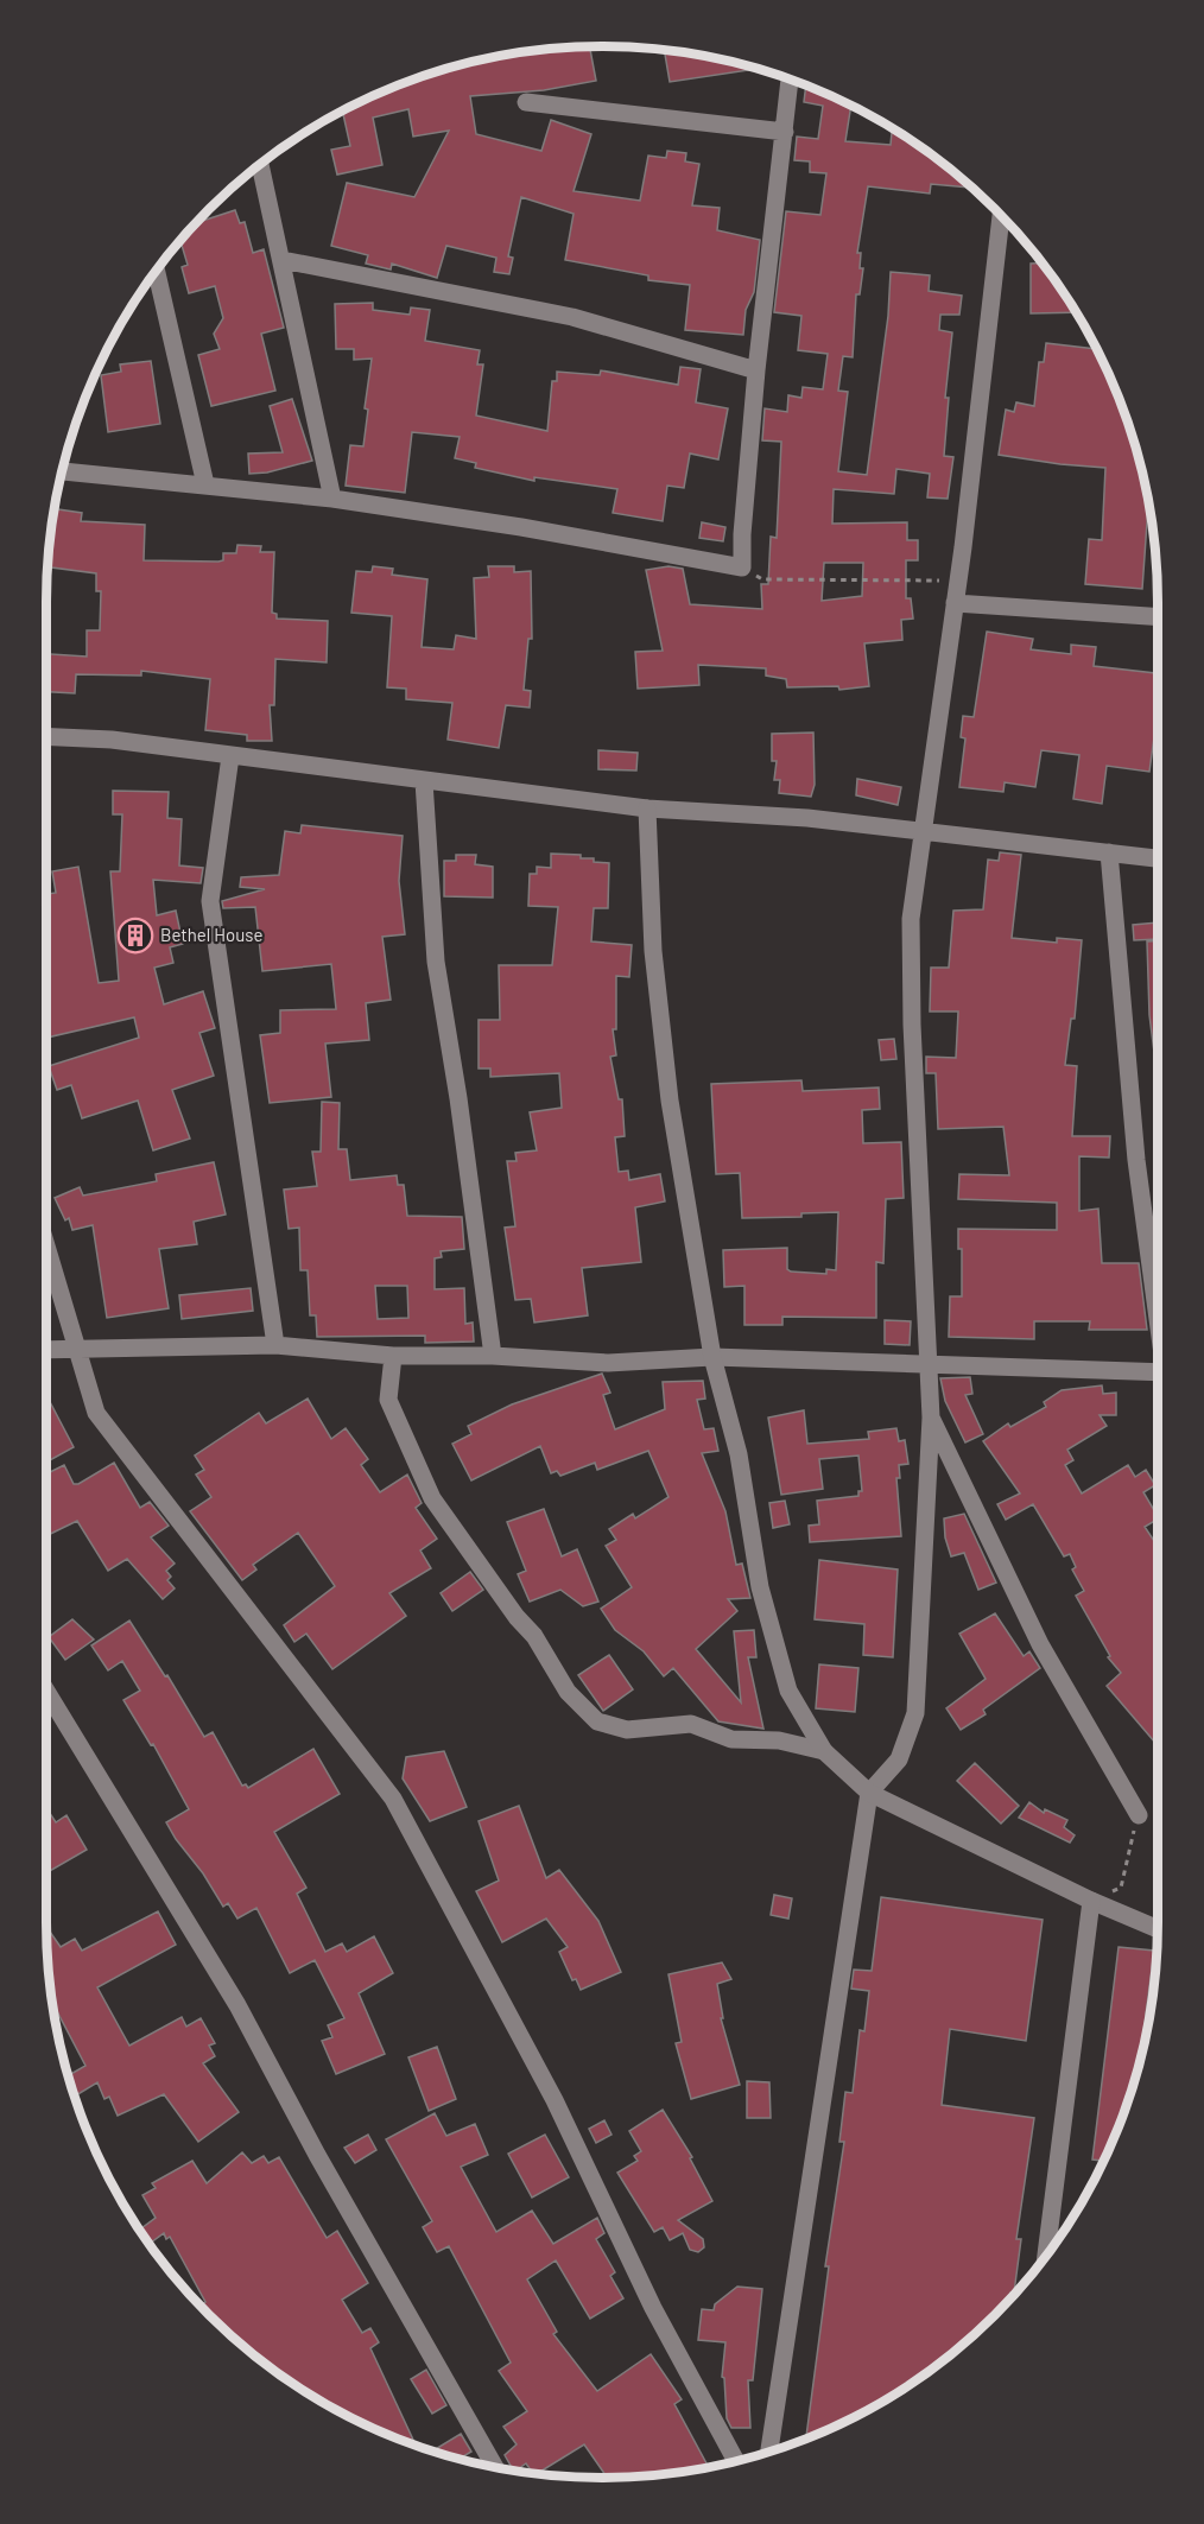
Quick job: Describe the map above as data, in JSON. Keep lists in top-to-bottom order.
{
  "places": {
    "building": ["Bethel House"]
  }
}
